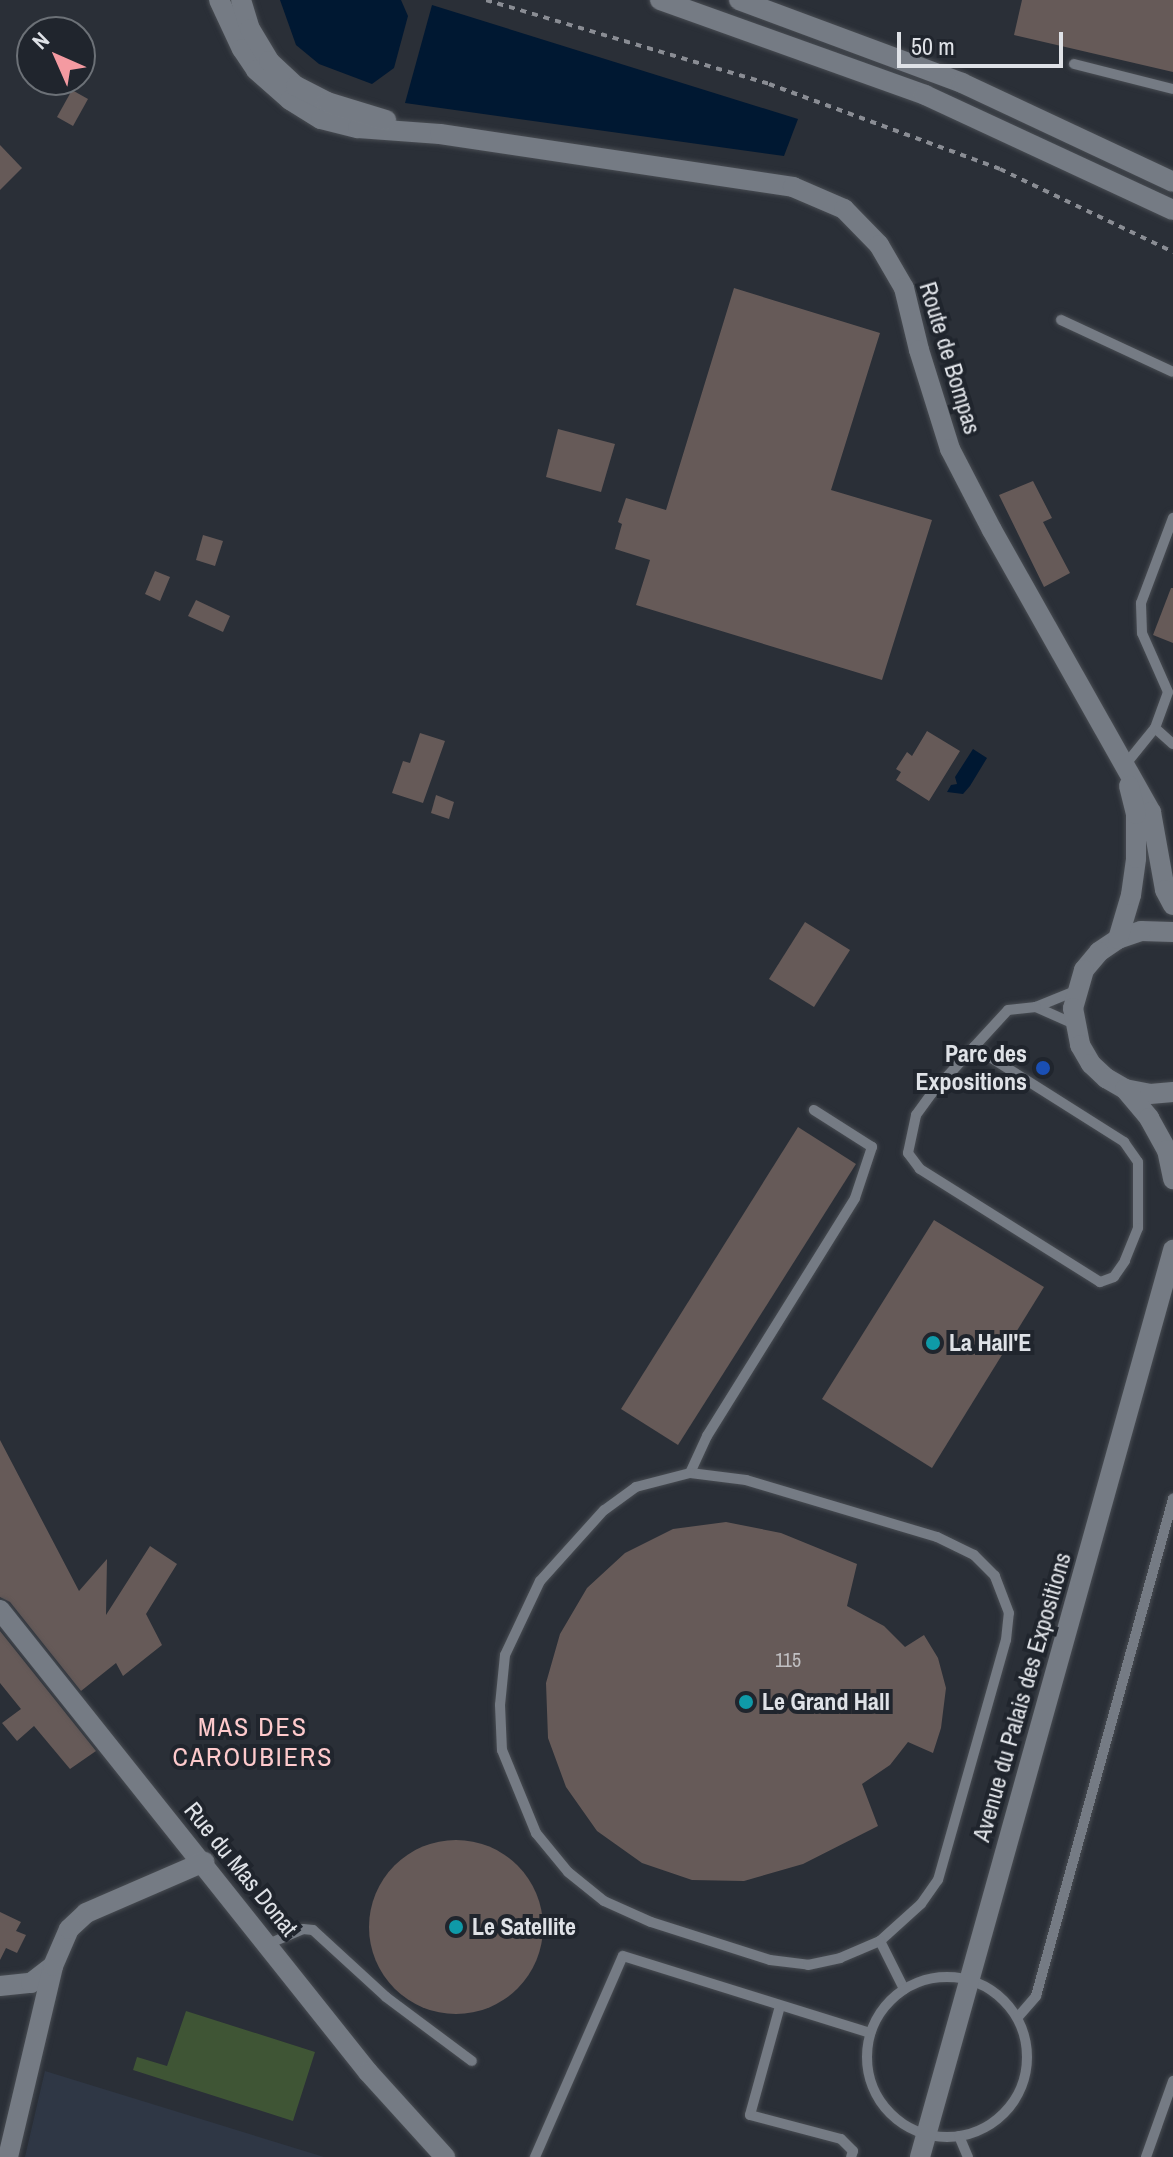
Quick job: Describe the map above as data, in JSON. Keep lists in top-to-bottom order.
{
  "streets": {
    "main road": ["Route de Bompas", "Avenue du Palais des Expositions", "Rue du Mas Donat"]
  },
  "districts": ["MAS DES CAROUBIERS"],
  "places": [
    "Parc des Expositions",
    "La Hall'E",
    "Le Grand Hall",
    "Le Satellite"
  ],
  "house_numbers": ["115"],
  "scale_bar": "50 m",
  "north": "top left"
}
